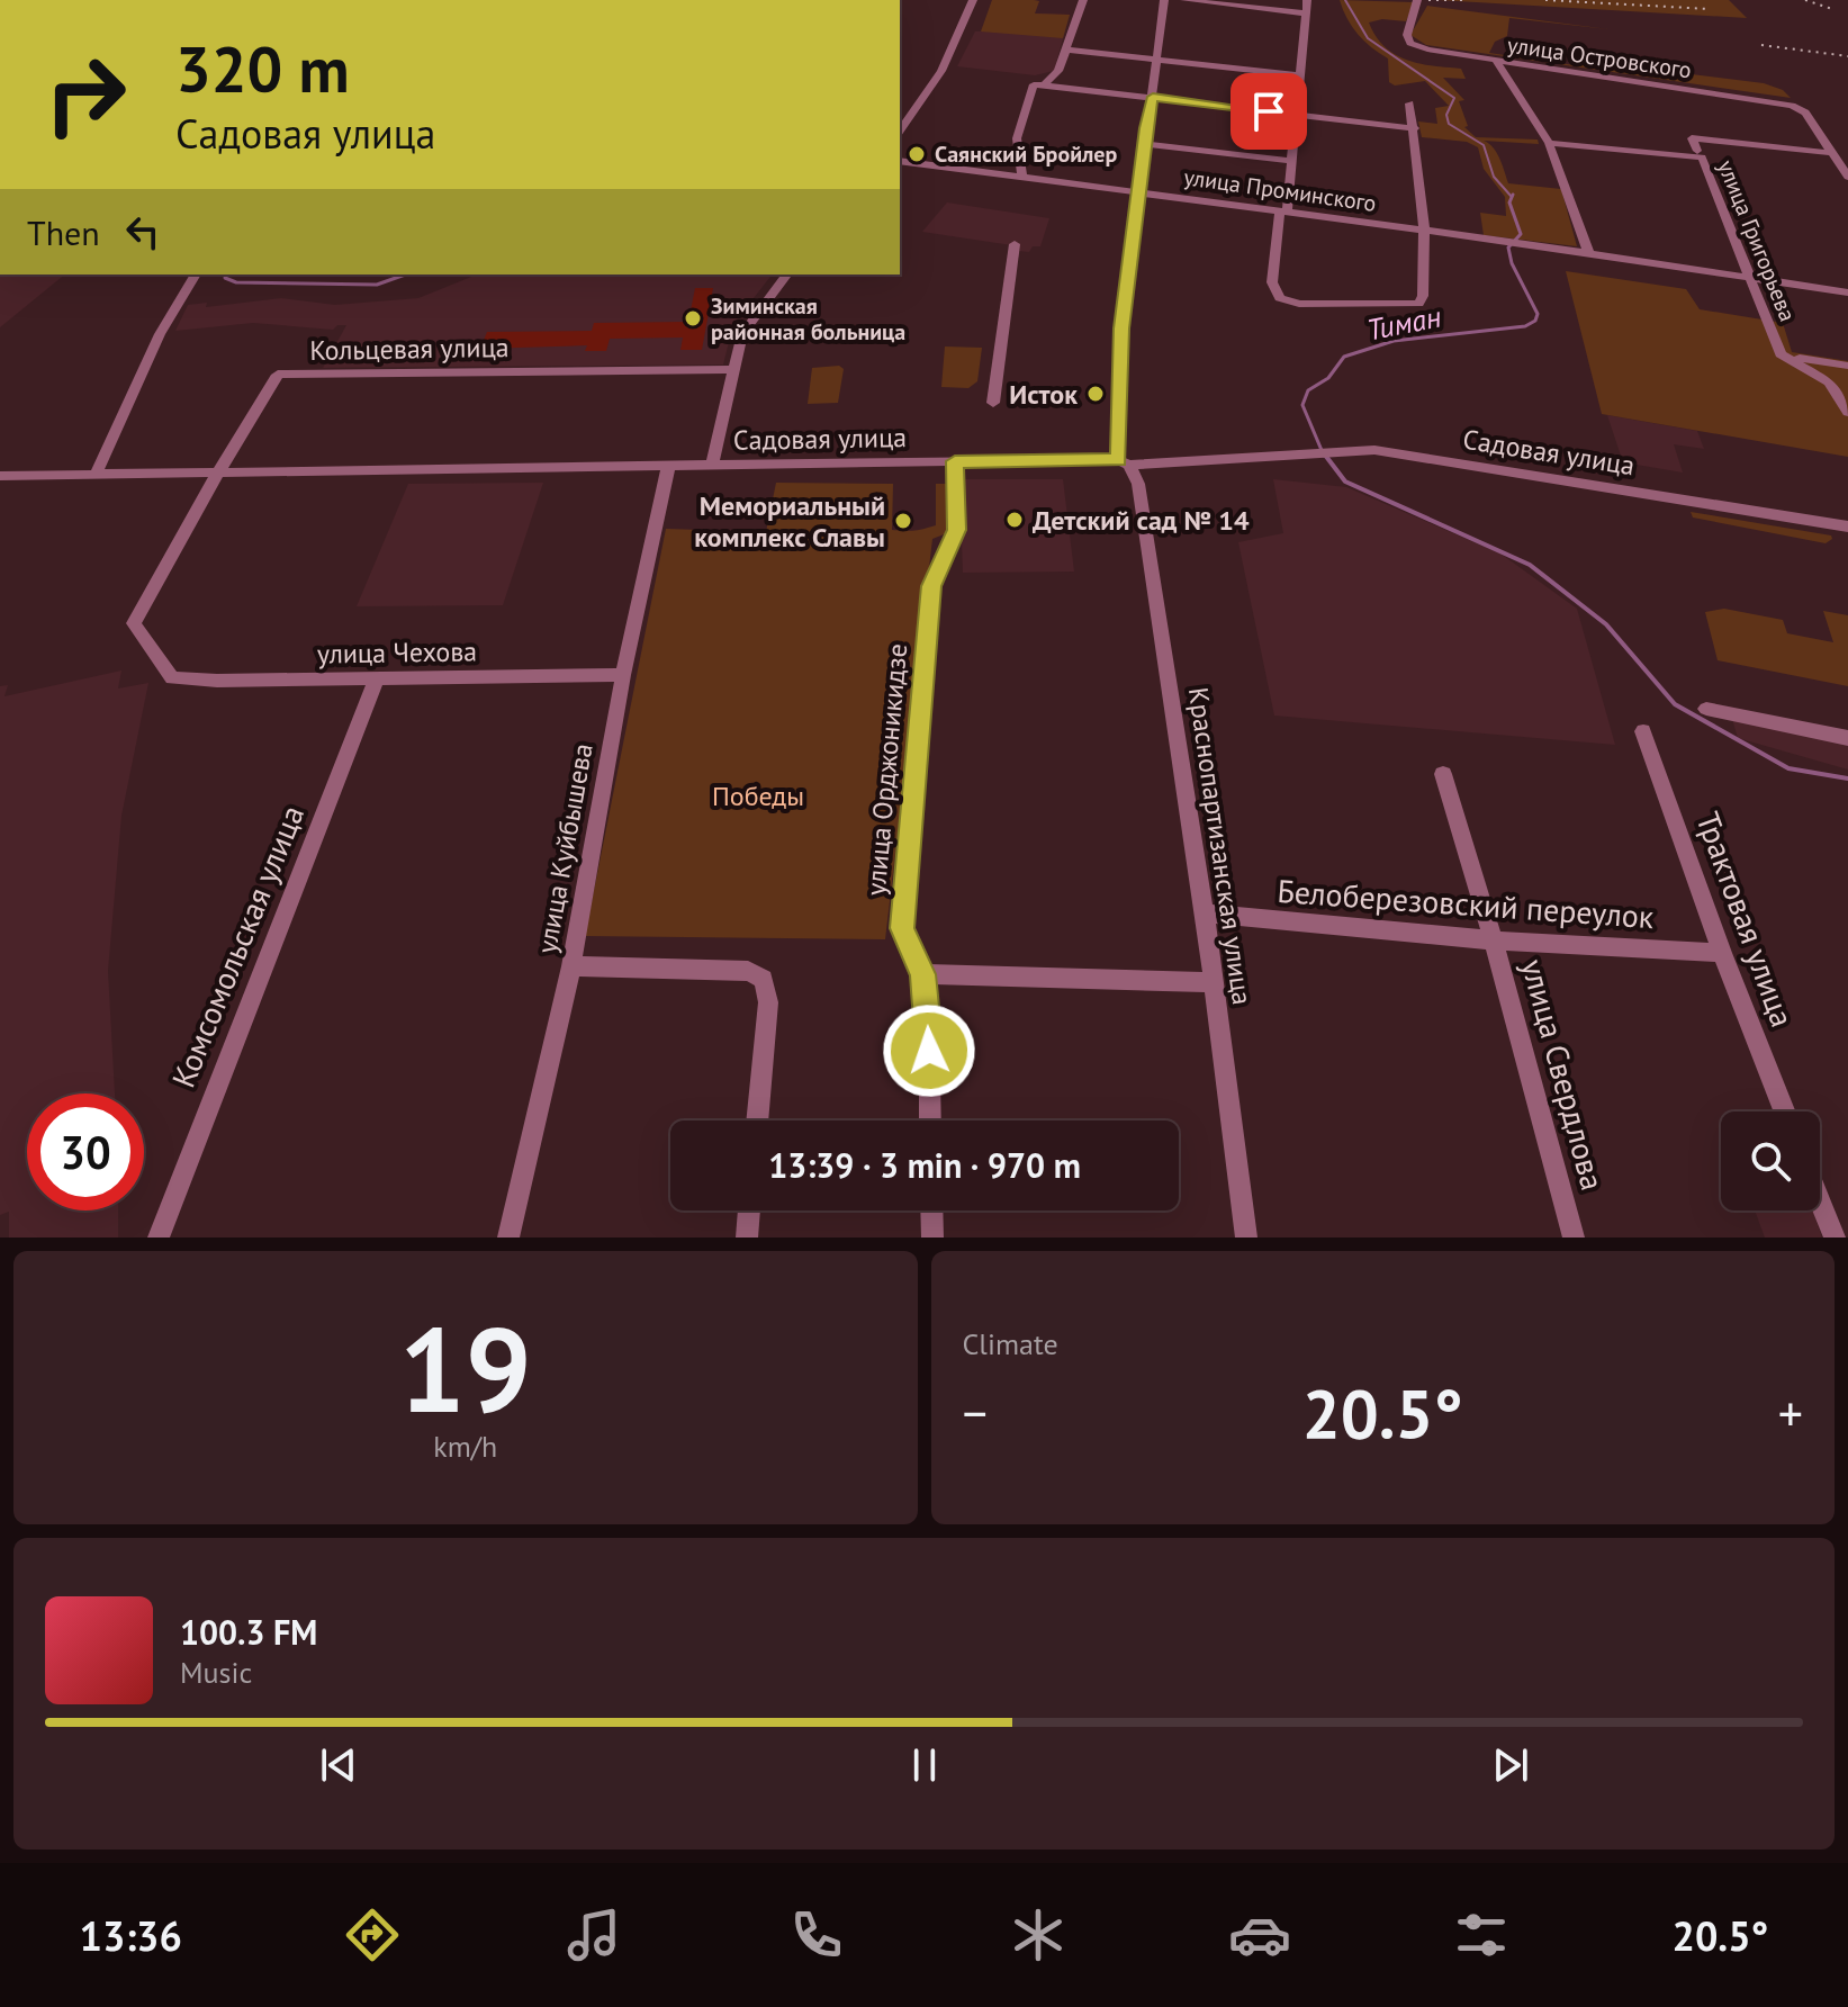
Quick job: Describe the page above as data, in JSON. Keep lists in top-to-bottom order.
{
  "streets": {
    "street": [
      "улица Островского",
      "улица Проминского",
      "улица Григорьева",
      "Кольцевая улица",
      "Садовая улица",
      "улица Чехова",
      "улица Орджоникидзе",
      "Краснопартизанская улица",
      "улица Куйбышева",
      "Белоберезовский переулок",
      "Трактовая улица",
      "Комсомольская улица",
      "улица Свердлова"
    ]
  },
  "crossings": [
    ["улица Проминского", "Краснопартизанская улица"],
    ["Кольцевая улица", "Садовая улица"],
    ["Кольцевая улица", "улица Чехова"],
    ["Садовая улица", "улица Орджоникидзе"],
    ["Садовая улица", "Краснопартизанская улица"],
    ["Садовая улица", "улица Куйбышева"],
    ["улица Чехова", "улица Куйбышева"],
    ["улица Чехова", "Комсомольская улица"],
    ["Краснопартизанская улица", "Белоберезовский переулок"],
    ["Белоберезовский переулок", "Трактовая улица"],
    ["Белоберезовский переулок", "улица Свердлова"]
  ],
  "water": ["Тиман"],
  "parks": ["Победы"],
  "places": [
    "Саянский Бройлер",
    "Зиминская районная больница",
    "Исток",
    "Детский сад № 14",
    "Мемориальный комплекс Славы"
  ],
  "page": {
    "turn": ["320 m", "Садовая улица"],
    "then": "Then",
    "limit": "30",
    "trip": "13:39 · 3 min · 970 m",
    "tile": [
      ["19", "km/h"],
      "Climate"
    ],
    "heat": ["−", "20.5°", "+"],
    "song": ["100.3 FM", "Music"],
    "tabs": ["13:36", "20.5°"]
  }
}
